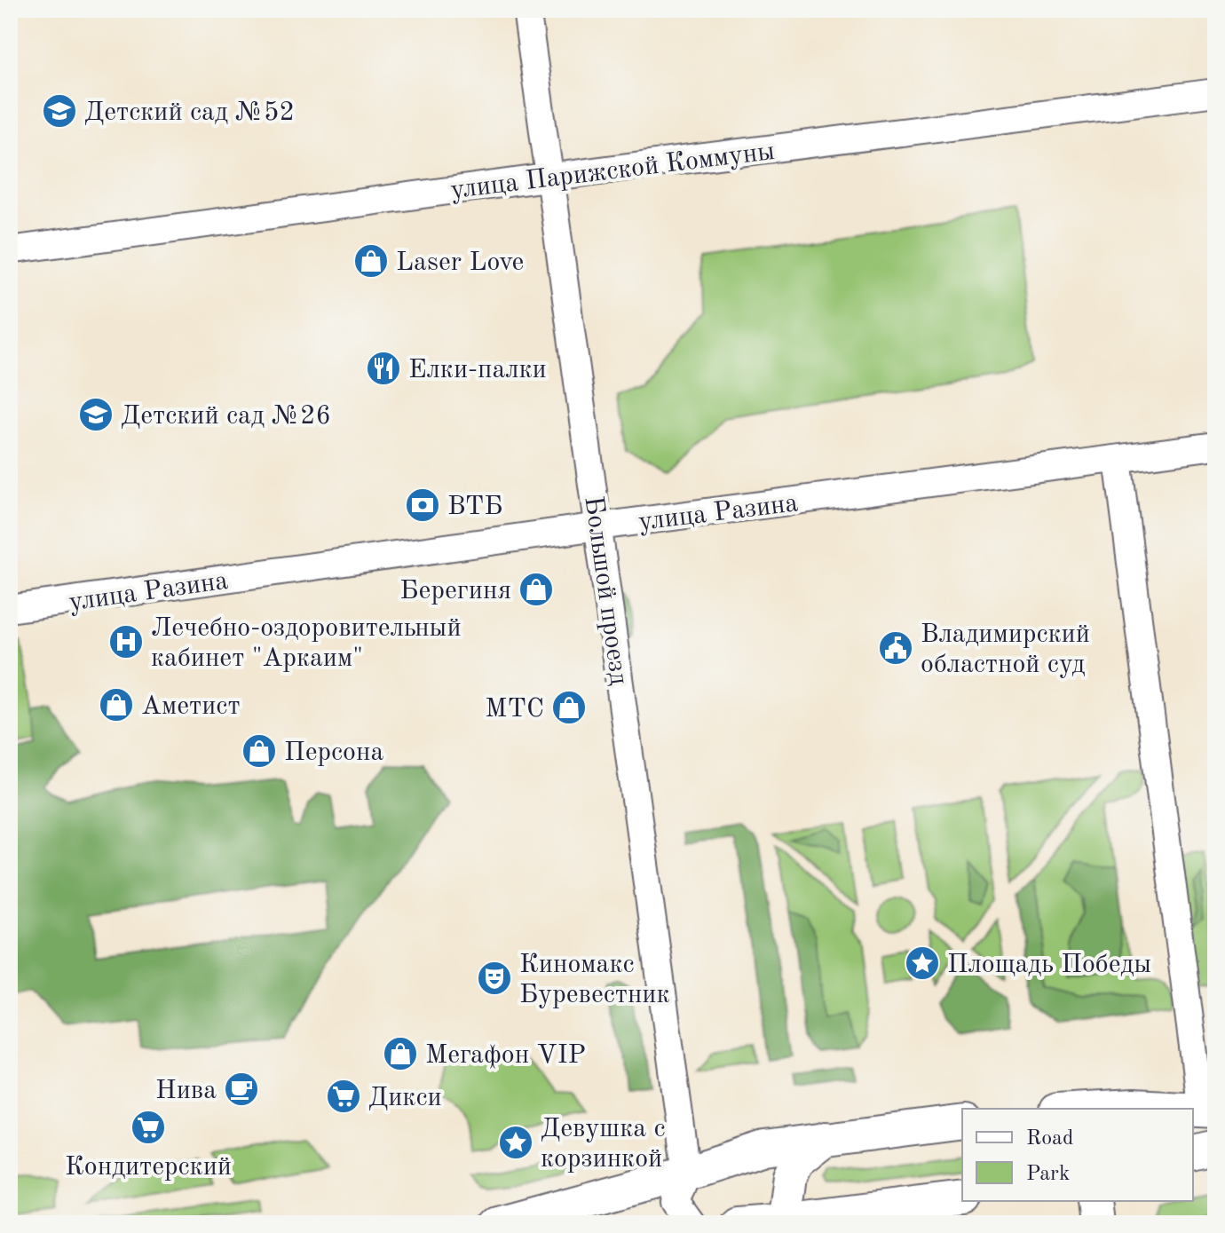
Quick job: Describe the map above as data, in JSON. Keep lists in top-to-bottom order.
{
  "streets": {
    "street": ["улица Парижской Коммуны", "улица Разина", "Большой проезд"]
  },
  "crossings": [
    ["улица Парижской Коммуны", "Большой проезд"],
    ["улица Разина", "Большой проезд"]
  ],
  "places": {
    "school or university": ["Детский сад №52", "Детский сад №26"],
    "shop": [
      "Laser Love",
      "Берегиня",
      "Аметист",
      "МТС",
      "Персона",
      "Мегафон VIP"
    ],
    "restaurant": ["Елки-палки"],
    "bank": ["ВТБ"],
    "hospital": ["Лечебно-оздоровительный кабинет \"Аркаим\""],
    "public building": ["Владимирский областной суд"],
    "place": ["Площадь Победы", "Девушка с корзинкой"],
    "theatre": ["Киномакс Буревестник"],
    "cafe": ["Нива"],
    "supermarket": ["Дикси", "Кондитерский"]
  },
  "legend": ["Road", "Park"]
}
